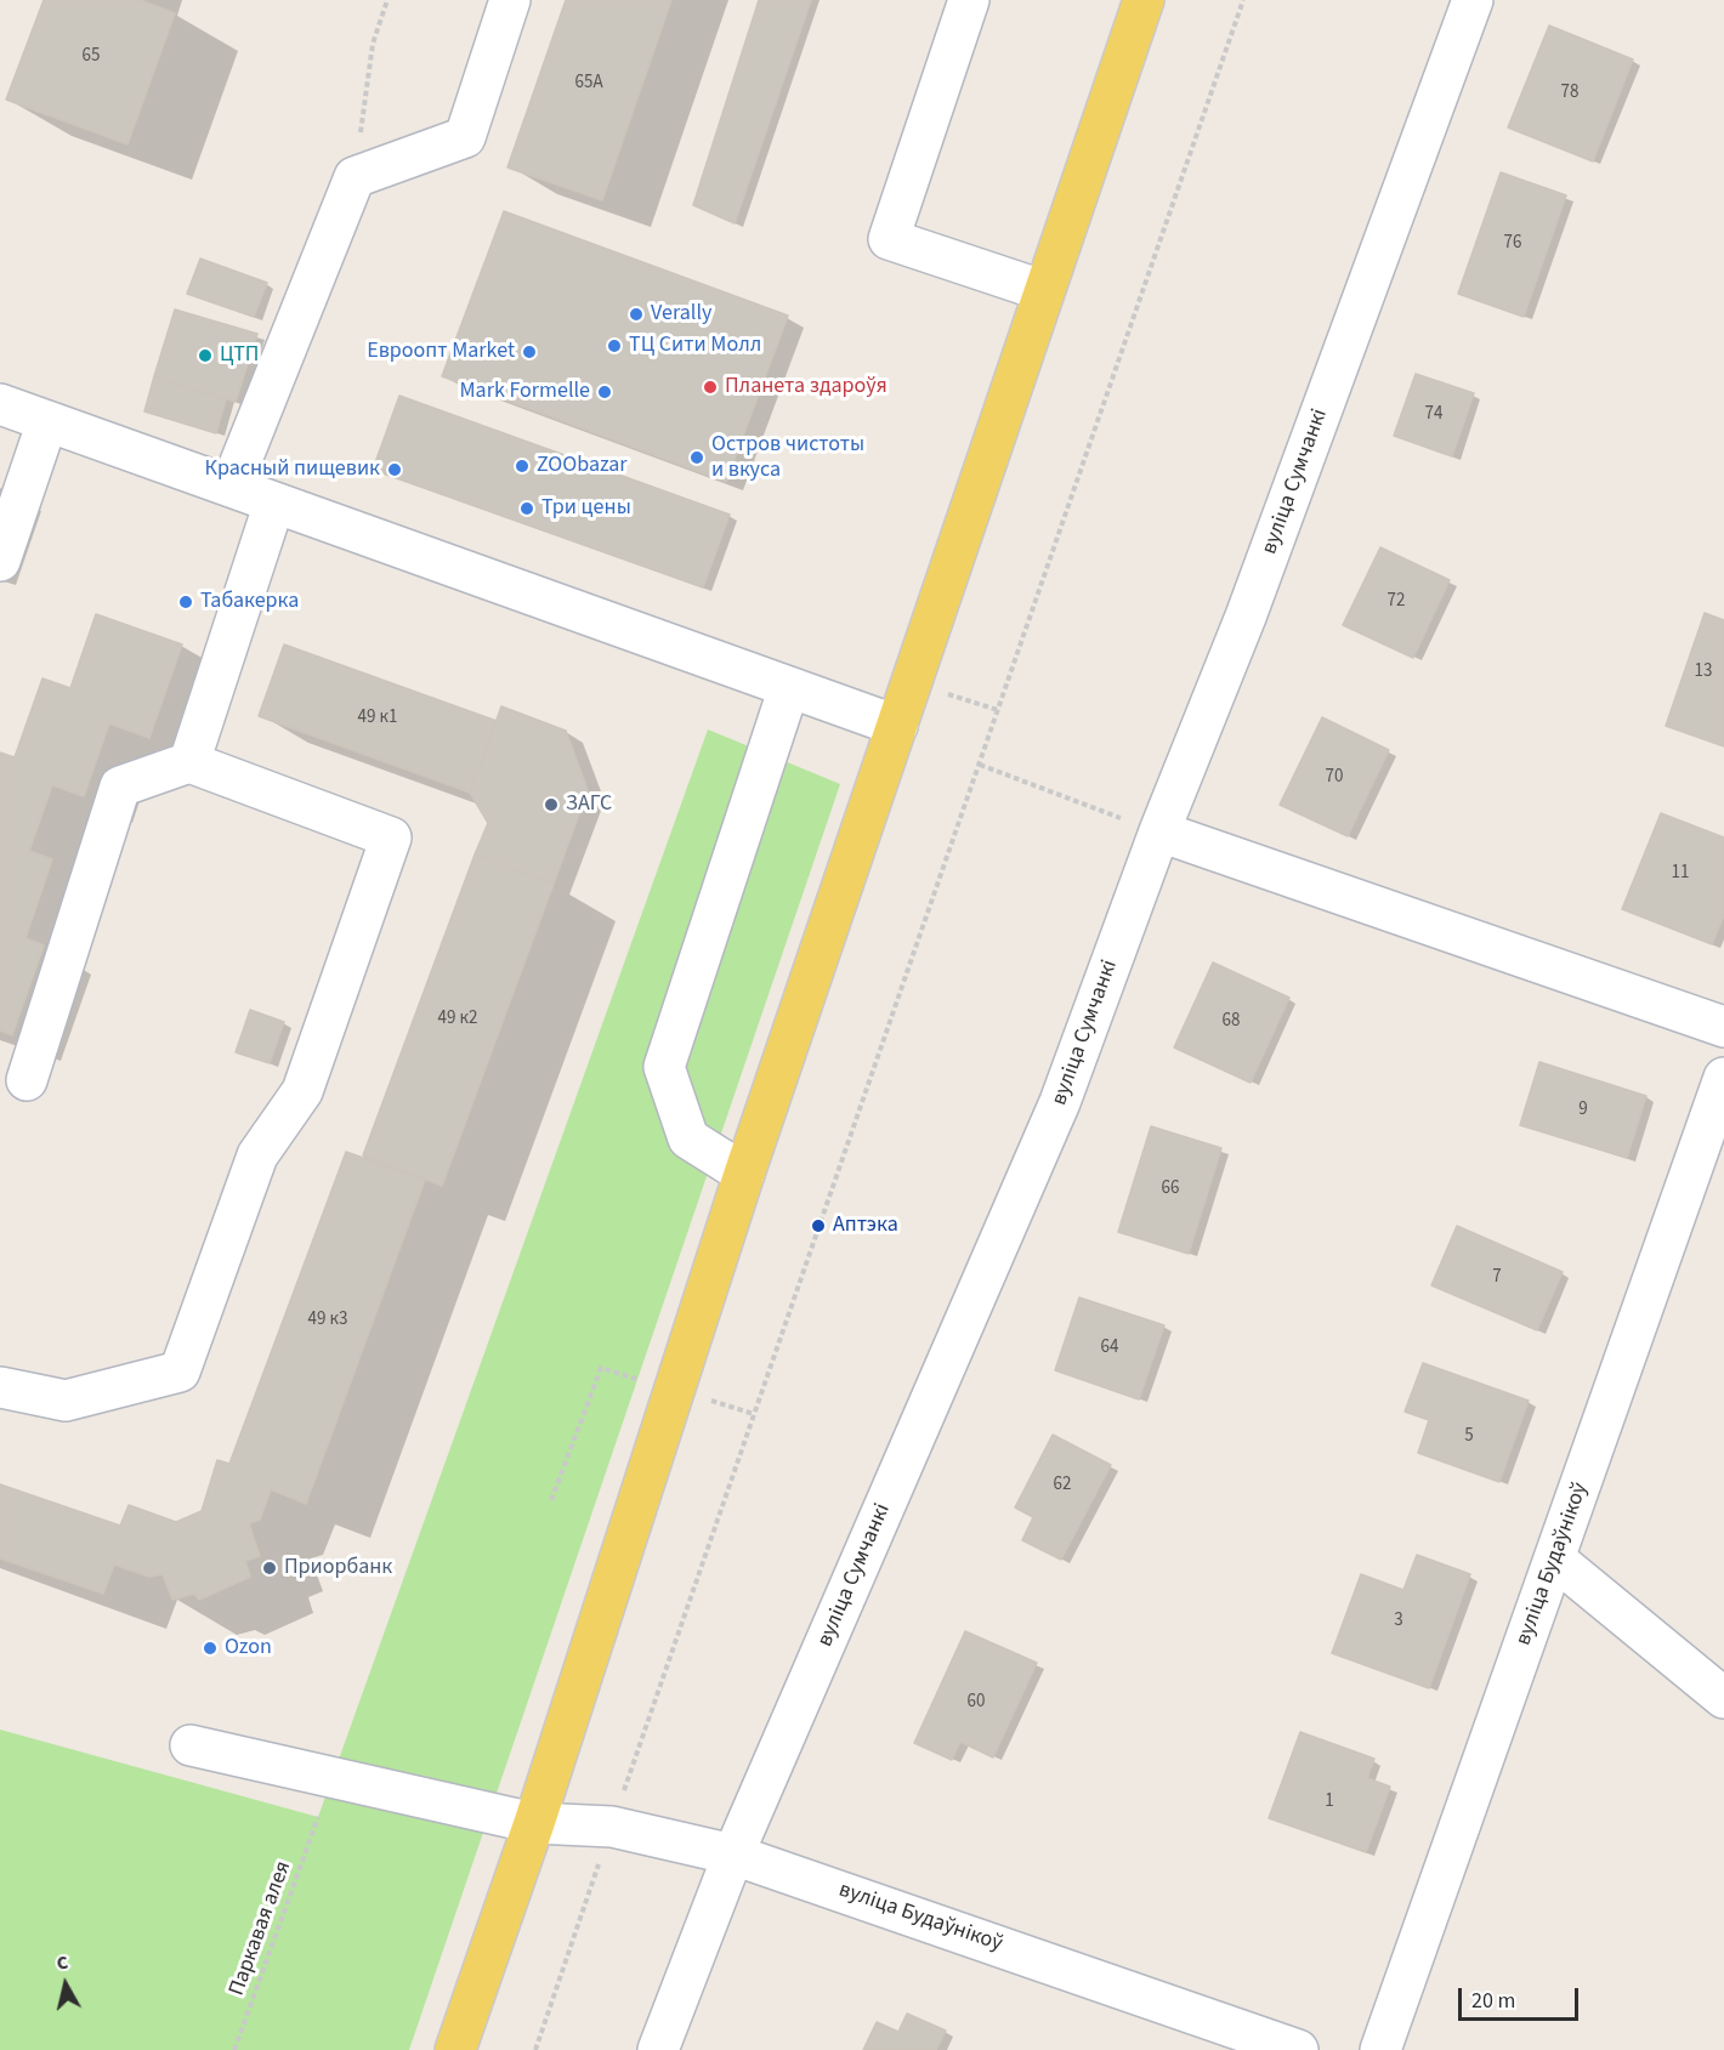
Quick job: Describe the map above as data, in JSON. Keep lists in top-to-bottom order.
{
  "streets": {
    "street": ["вуліца Сумчанкі", "вуліца Будаўнікоў"],
    "path": ["Паркавая алея"]
  },
  "crossings": [
    ["вуліца Сумчанкі", "вуліца Будаўнікоў"]
  ],
  "places": [
    "Verally",
    "ТЦ Сити Молл",
    "Евроопт Market",
    "ЦТП",
    "Планета здароўя",
    "Mark Formelle",
    "Остров чистоты и вкуса",
    "ZOObazar",
    "Красный пищевик",
    "Три цены",
    "Табакерка",
    "ЗАГС",
    "Аптэка",
    "Приорбанк",
    "Ozon"
  ],
  "house_numbers": [
    "65",
    "65А",
    "78",
    "76",
    "74",
    "72",
    "13",
    "49 к1",
    "70",
    "11",
    "49 к2",
    "68",
    "9",
    "66",
    "7",
    "49 к3",
    "64",
    "5",
    "62",
    "3",
    "60",
    "1"
  ],
  "scale_bar": "20 m",
  "north": "top"
}
